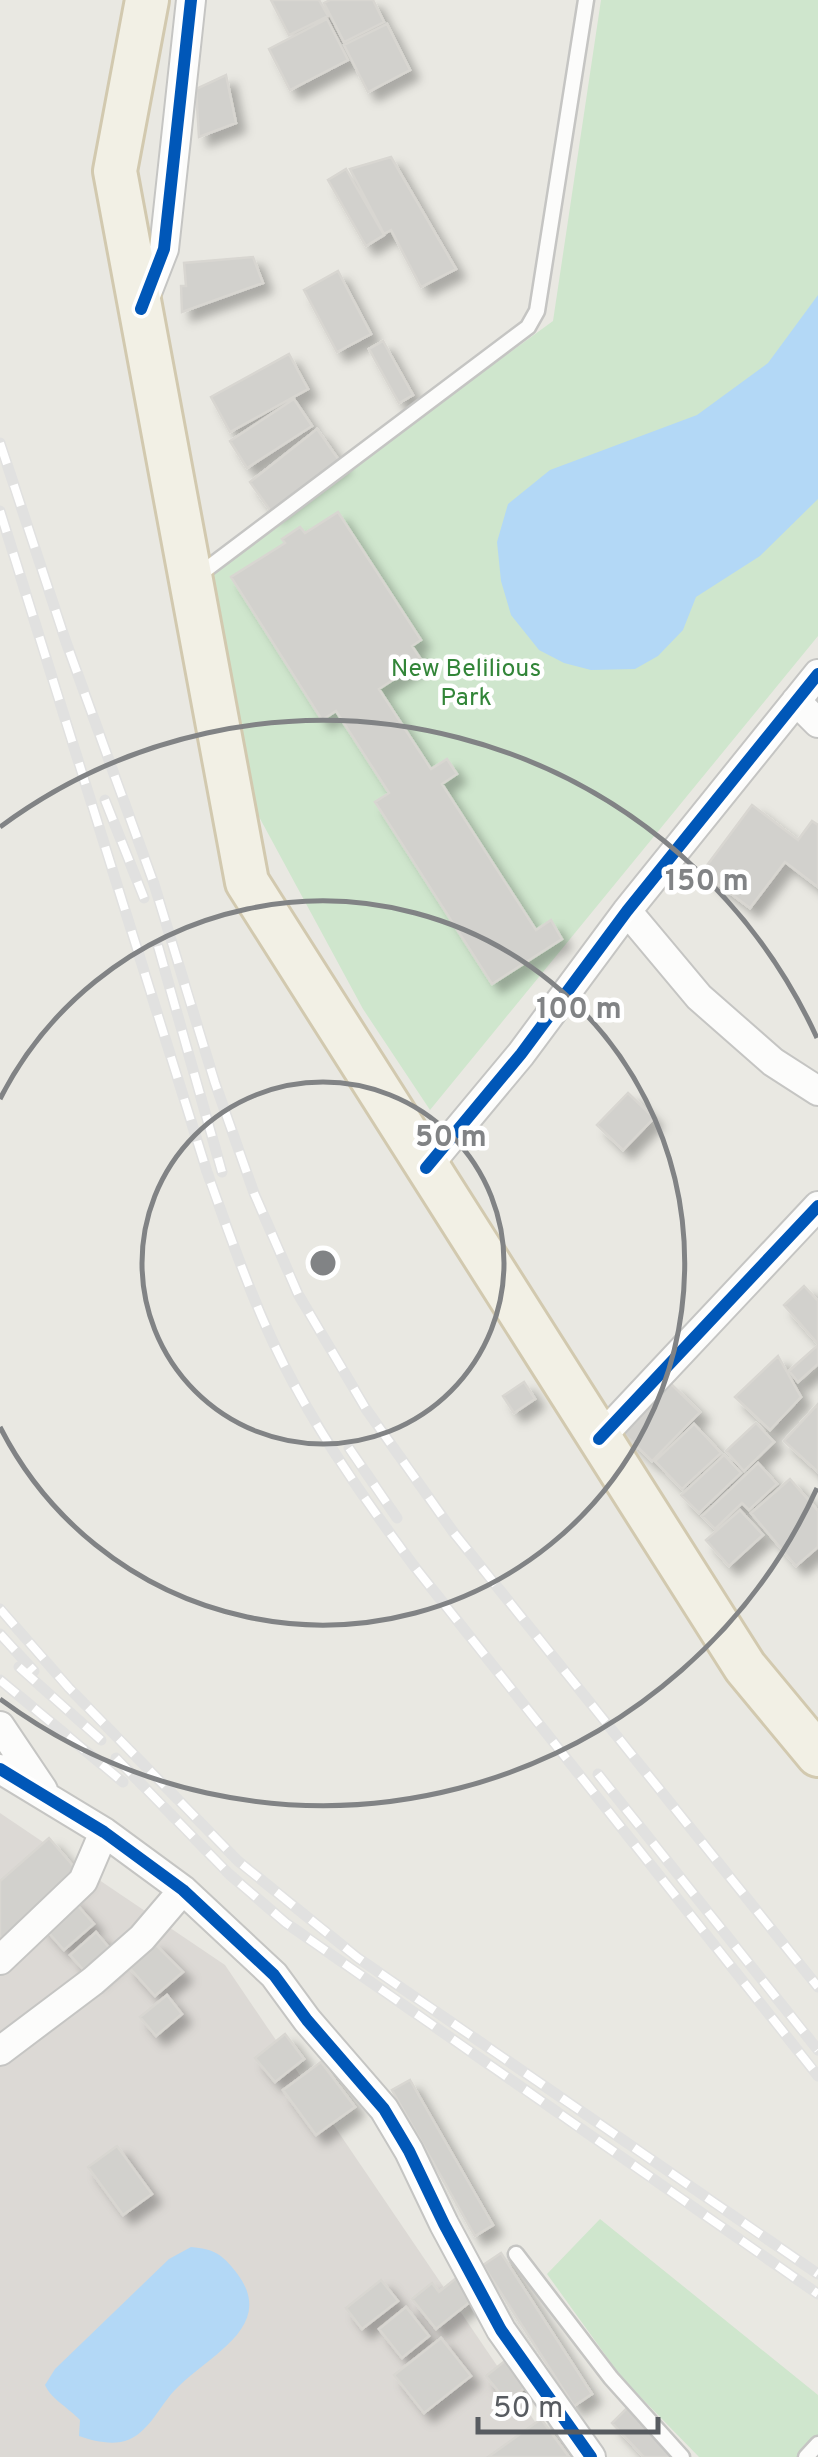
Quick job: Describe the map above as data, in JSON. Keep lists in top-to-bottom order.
{
  "parks": ["New Belilious Park"],
  "scale_bar": "50 m",
  "rings": ["150 m", "100 m", "50 m"]
}
